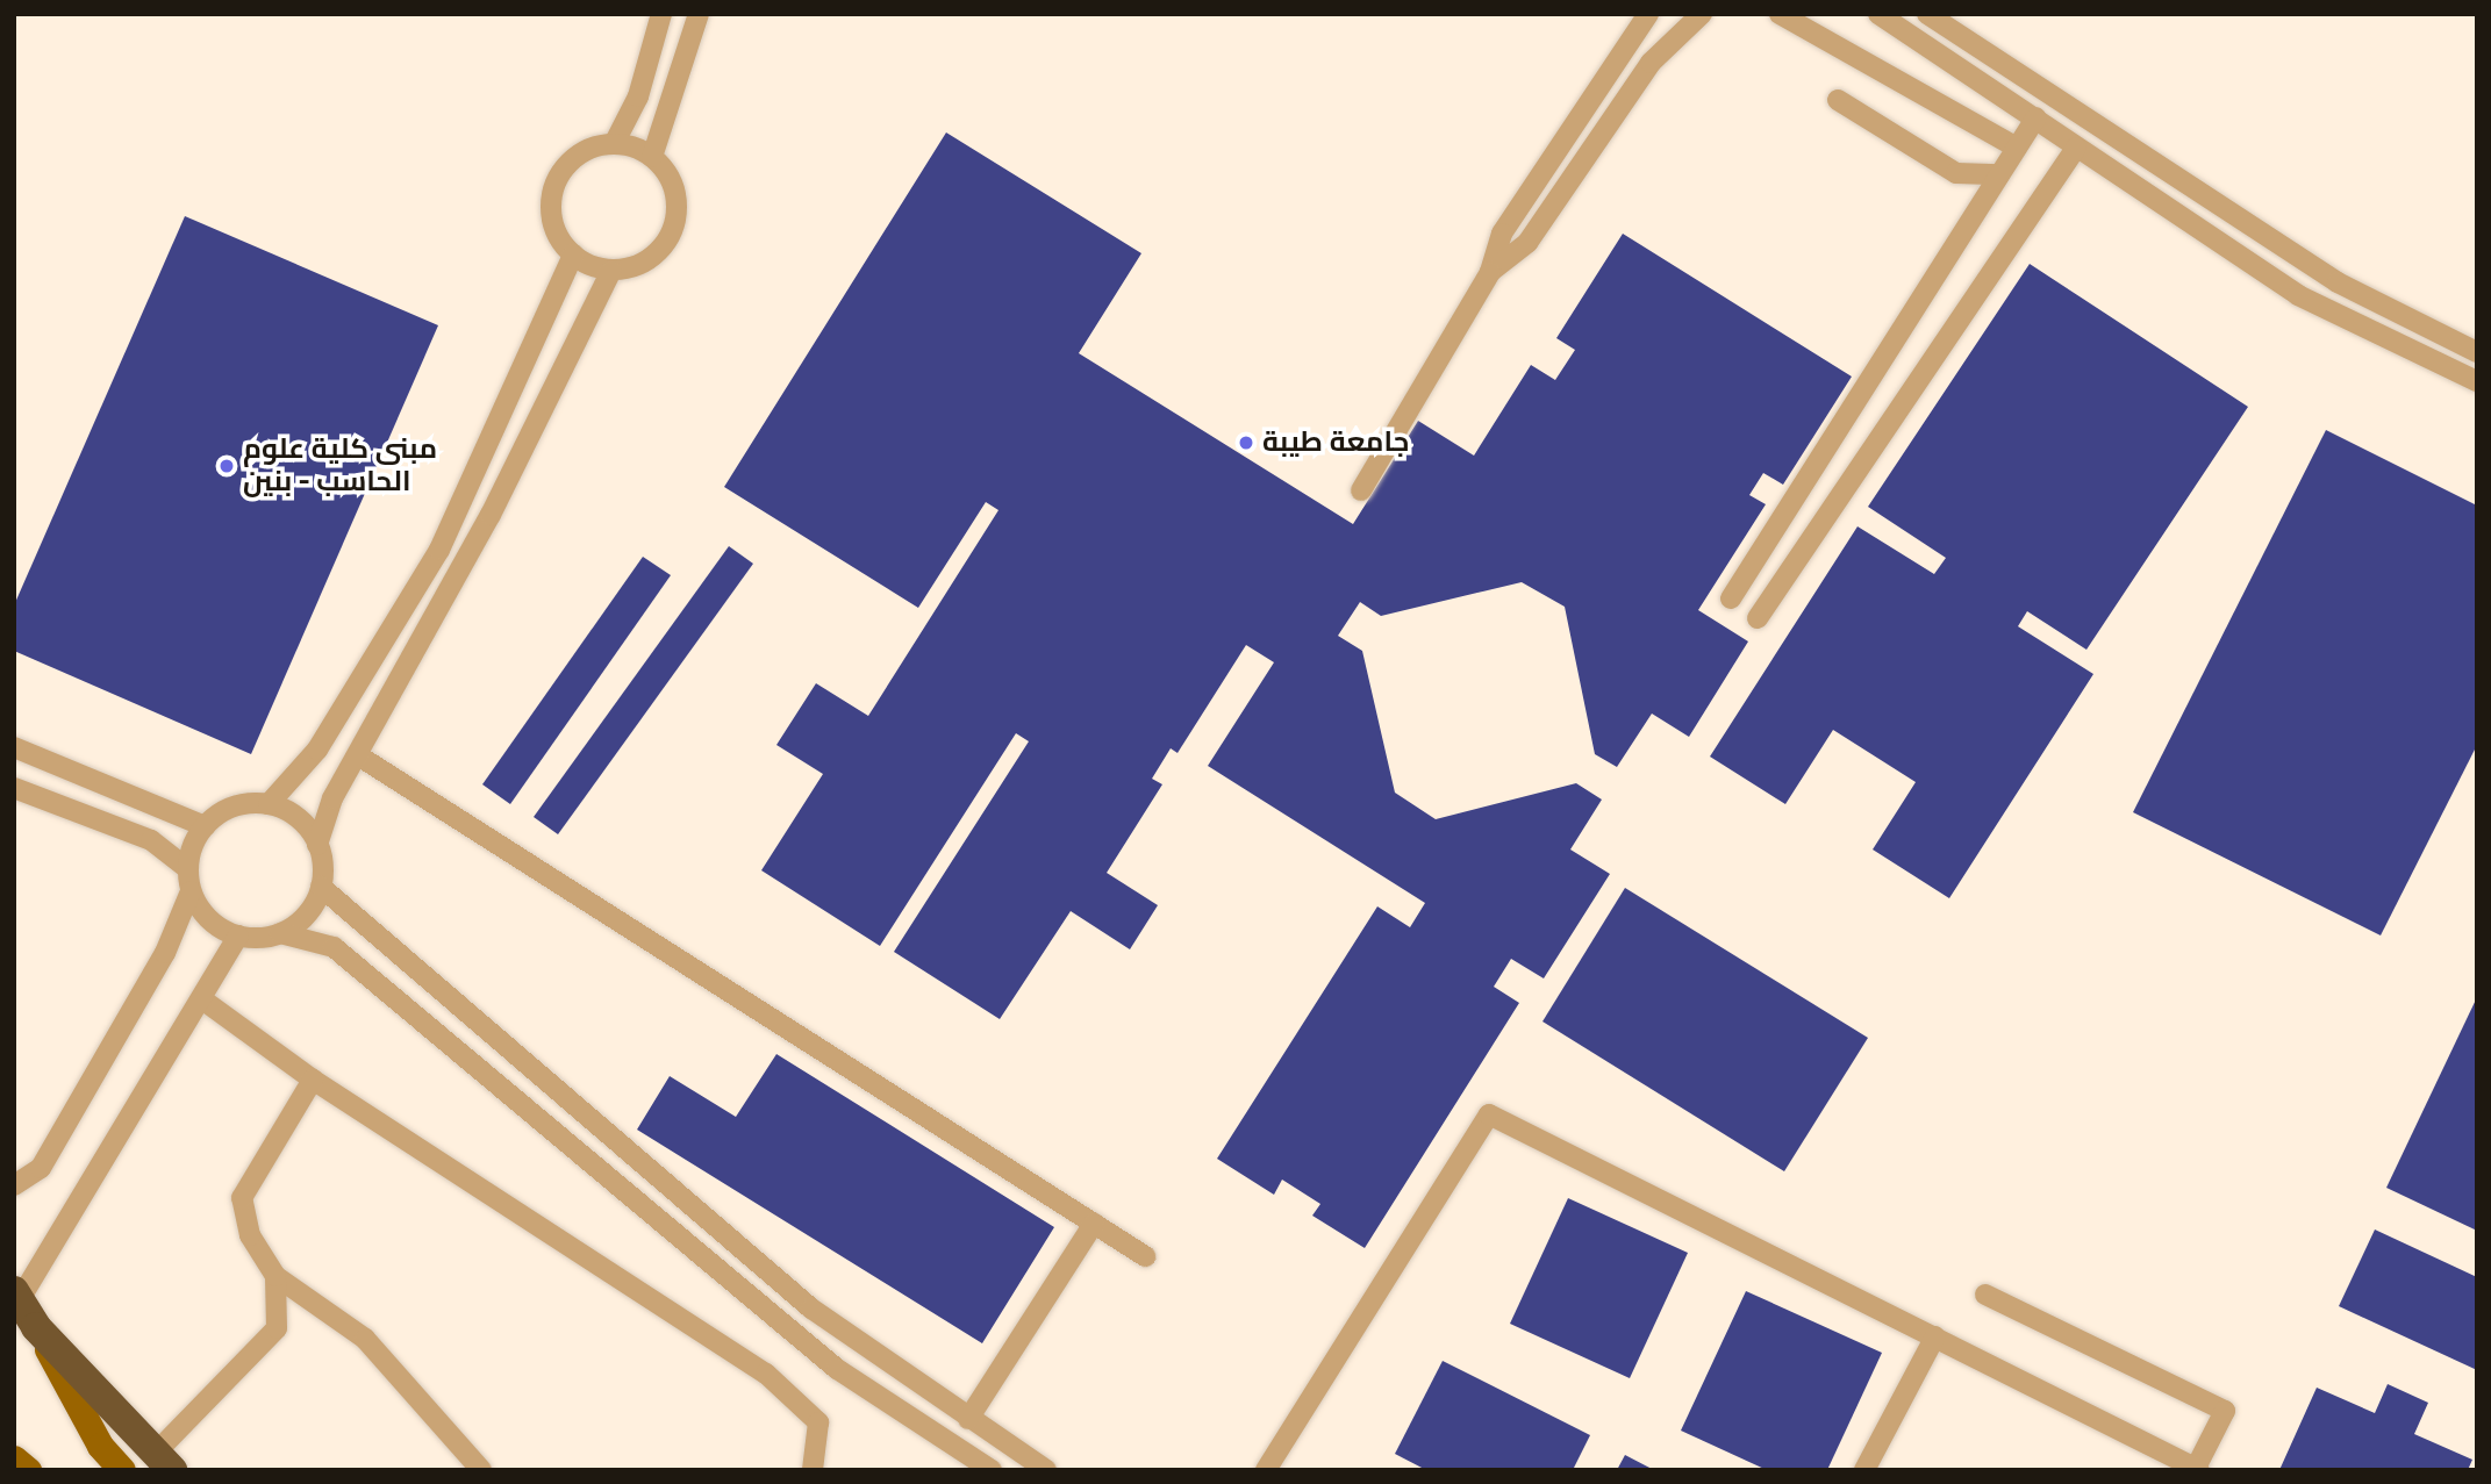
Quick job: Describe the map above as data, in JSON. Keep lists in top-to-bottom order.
{
  "places": ["جامعة طيبة", "مبنى كلية علوم الحاسب - بنين"]
}
